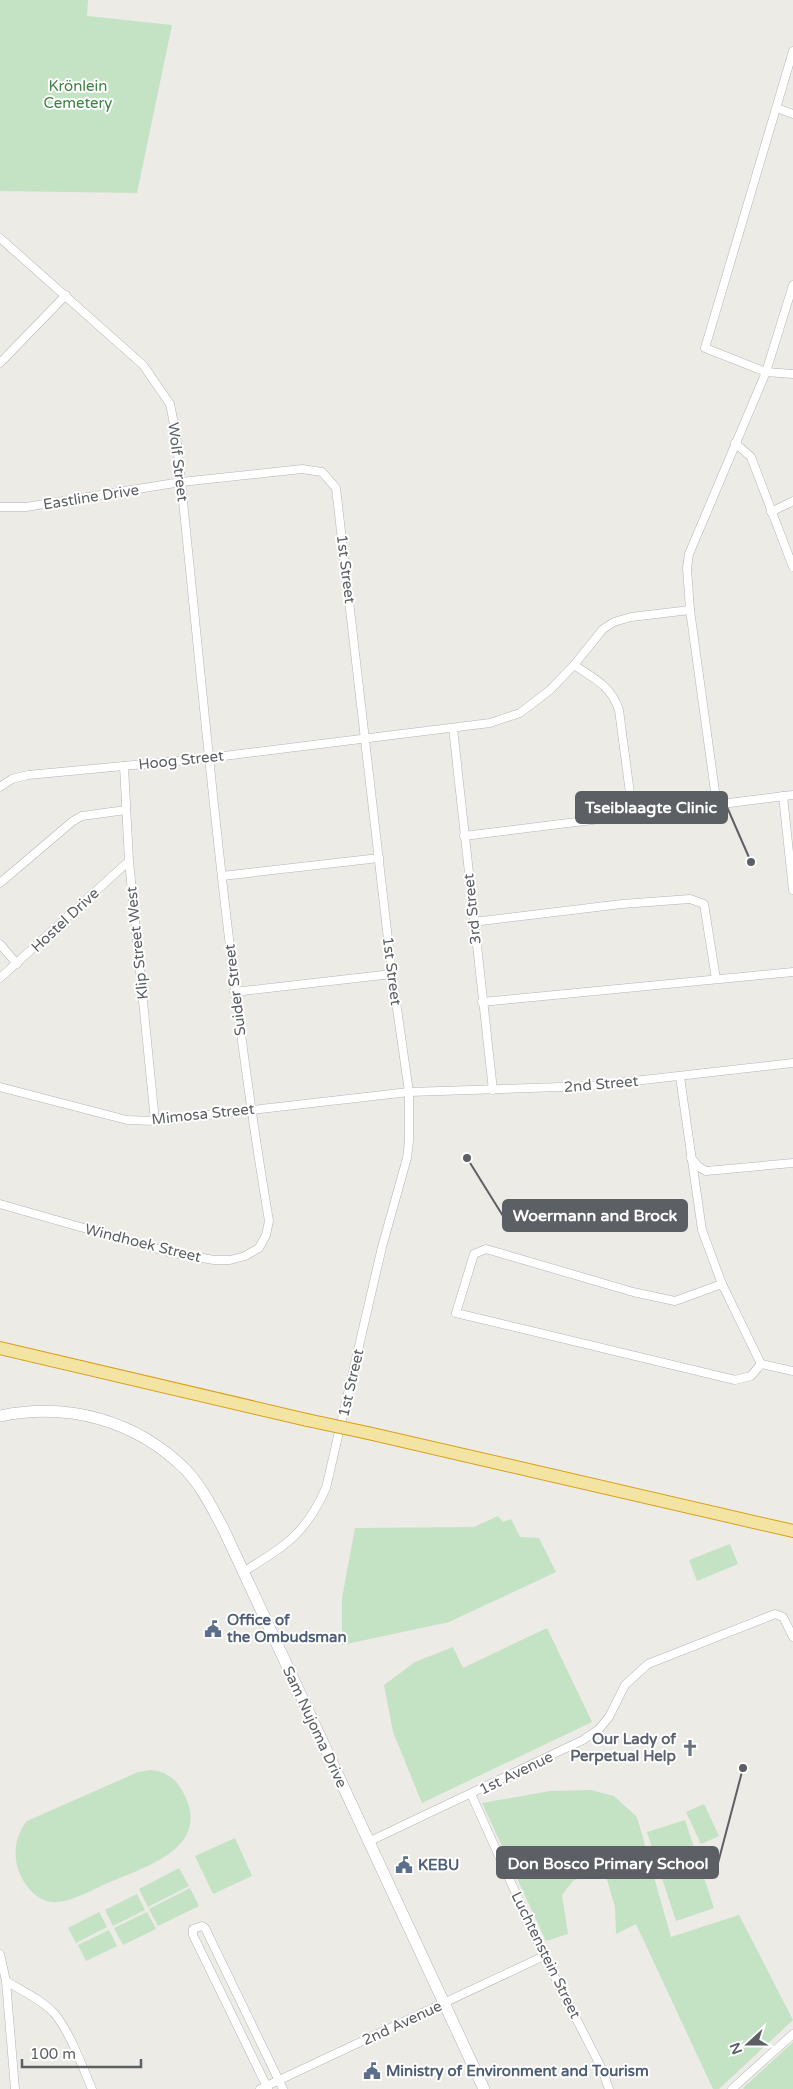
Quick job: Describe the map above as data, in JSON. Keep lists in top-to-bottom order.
{
  "streets": {
    "main road": ["Sam Nujoma Drive"],
    "street": [
      "Wolf Street",
      "Eastline Drive",
      "1st Street",
      "Hoog Street",
      "3rd Street",
      "Hostel Drive",
      "Klip Street West",
      "Suider Street",
      "2nd Street",
      "Mimosa Street",
      "Windhoek Street",
      "1st Avenue",
      "Luchtenstein Street",
      "2nd Avenue"
    ]
  },
  "crossings": [
    ["Wolf Street", "Eastline Drive"],
    ["Wolf Street", "1st Street"],
    ["Wolf Street", "Hoog Street"],
    ["Wolf Street", "Suider Street"],
    ["Eastline Drive", "1st Street"],
    ["1st Street", "Hoog Street"],
    ["1st Street", "2nd Street"],
    ["1st Street", "Mimosa Street"],
    ["1st Street", "Sam Nujoma Drive"],
    ["Hoog Street", "3rd Street"],
    ["Hoog Street", "Klip Street West"],
    ["Hoog Street", "Suider Street"],
    ["3rd Street", "2nd Street"],
    ["Hostel Drive", "Klip Street West"],
    ["Klip Street West", "Mimosa Street"],
    ["Suider Street", "Mimosa Street"],
    ["Suider Street", "Windhoek Street"],
    ["2nd Street", "Mimosa Street"],
    ["Sam Nujoma Drive", "1st Avenue"],
    ["Sam Nujoma Drive", "2nd Avenue"],
    ["1st Avenue", "Luchtenstein Street"],
    ["Luchtenstein Street", "2nd Avenue"]
  ],
  "parks": ["Krönlein Cemetery"],
  "places": {
    "other": ["Tseiblaagte Clinic", "Woermann and Brock", "Don Bosco Primary School"],
    "public building": ["Office of the Ombudsman", "KEBU", "Ministry of Environment and Tourism"],
    "church": ["Our Lady of Perpetual Help"]
  },
  "scale_bar": "100 m",
  "north": "left"
}
